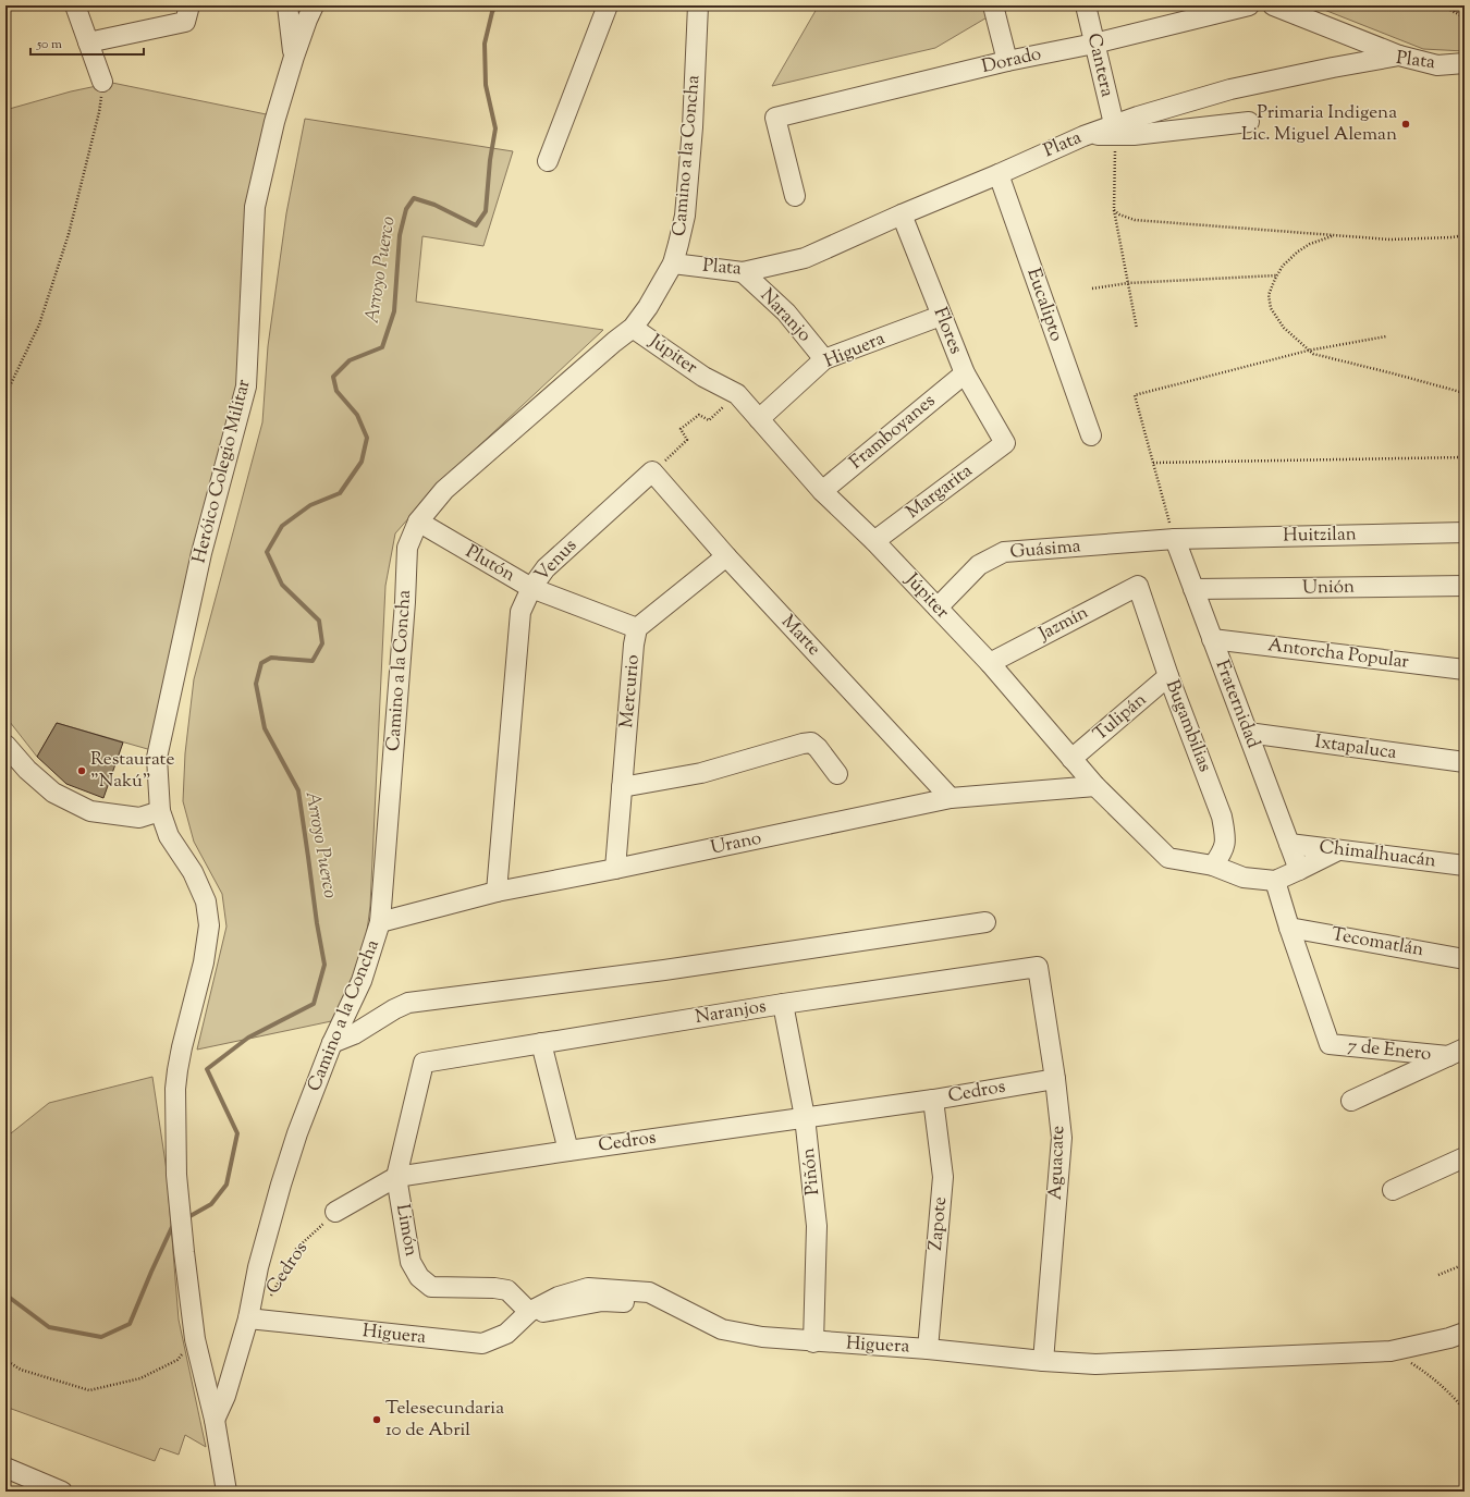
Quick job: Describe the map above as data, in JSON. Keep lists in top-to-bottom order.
{
  "streets": {
    "street": [
      "Dorado",
      "Plata",
      "Cantera",
      "Camino a la Concha",
      "Eucalipto",
      "Naranjo",
      "Flores",
      "Higuera",
      "Júpiter",
      "Framboyanes",
      "Heróico Colegio Militar",
      "Margarita",
      "Huitzilan",
      "Guásima",
      "Venus",
      "Plutón",
      "Unión",
      "Jazmín",
      "Marte",
      "Antorcha Popular",
      "Mercurio",
      "Fraternidad",
      "Tulipán",
      "Bugambilias",
      "Ixtapaluca",
      "Urano",
      "Chimalhuacán",
      "Tecomatlán",
      "Naranjos",
      "7 de Enero",
      "Cedros",
      "Aguacate",
      "Piñón",
      "Zapote",
      "Limón"
    ]
  },
  "crossings": [
    ["Dorado", "Cantera"],
    ["Plata", "Cantera"],
    ["Plata", "Camino a la Concha"],
    ["Plata", "Eucalipto"],
    ["Plata", "Naranjo"],
    ["Plata", "Flores"],
    ["Camino a la Concha", "Higuera"],
    ["Camino a la Concha", "Júpiter"],
    ["Camino a la Concha", "Plutón"],
    ["Camino a la Concha", "Urano"],
    ["Camino a la Concha", "Cedros"],
    ["Naranjo", "Higuera"],
    ["Flores", "Higuera"],
    ["Flores", "Framboyanes"],
    ["Flores", "Margarita"],
    ["Higuera", "Júpiter"],
    ["Higuera", "Cedros"],
    ["Higuera", "Aguacate"],
    ["Higuera", "Piñón"],
    ["Higuera", "Zapote"],
    ["Higuera", "Limón"],
    ["Júpiter", "Framboyanes"],
    ["Júpiter", "Margarita"],
    ["Júpiter", "Guásima"],
    ["Júpiter", "Jazmín"],
    ["Júpiter", "Tulipán"],
    ["Júpiter", "Bugambilias"],
    ["Júpiter", "Urano"],
    ["Huitzilan", "Guásima"],
    ["Huitzilan", "Fraternidad"],
    ["Guásima", "Fraternidad"],
    ["Venus", "Plutón"],
    ["Venus", "Marte"],
    ["Venus", "Urano"],
    ["Plutón", "Mercurio"],
    ["Unión", "Fraternidad"],
    ["Jazmín", "Bugambilias"],
    ["Marte", "Mercurio"],
    ["Marte", "Urano"],
    ["Antorcha Popular", "Fraternidad"],
    ["Mercurio", "Urano"],
    ["Fraternidad", "Ixtapaluca"],
    ["Fraternidad", "Chimalhuacán"],
    ["Tulipán", "Bugambilias"],
    ["Tecomatlán", "7 de Enero"],
    ["Naranjos", "Aguacate"],
    ["Naranjos", "Piñón"],
    ["Naranjos", "Limón"],
    ["Cedros", "Aguacate"],
    ["Cedros", "Piñón"],
    ["Cedros", "Zapote"],
    ["Cedros", "Limón"]
  ],
  "water": ["Arroyo Puerco"],
  "places": ["Primaria Indigena Lic. Miguel Aleman", "Restaurate \"Nakú\"", "Telesecundaria 10 de Abril"],
  "scale_bar": "50 m"
}
